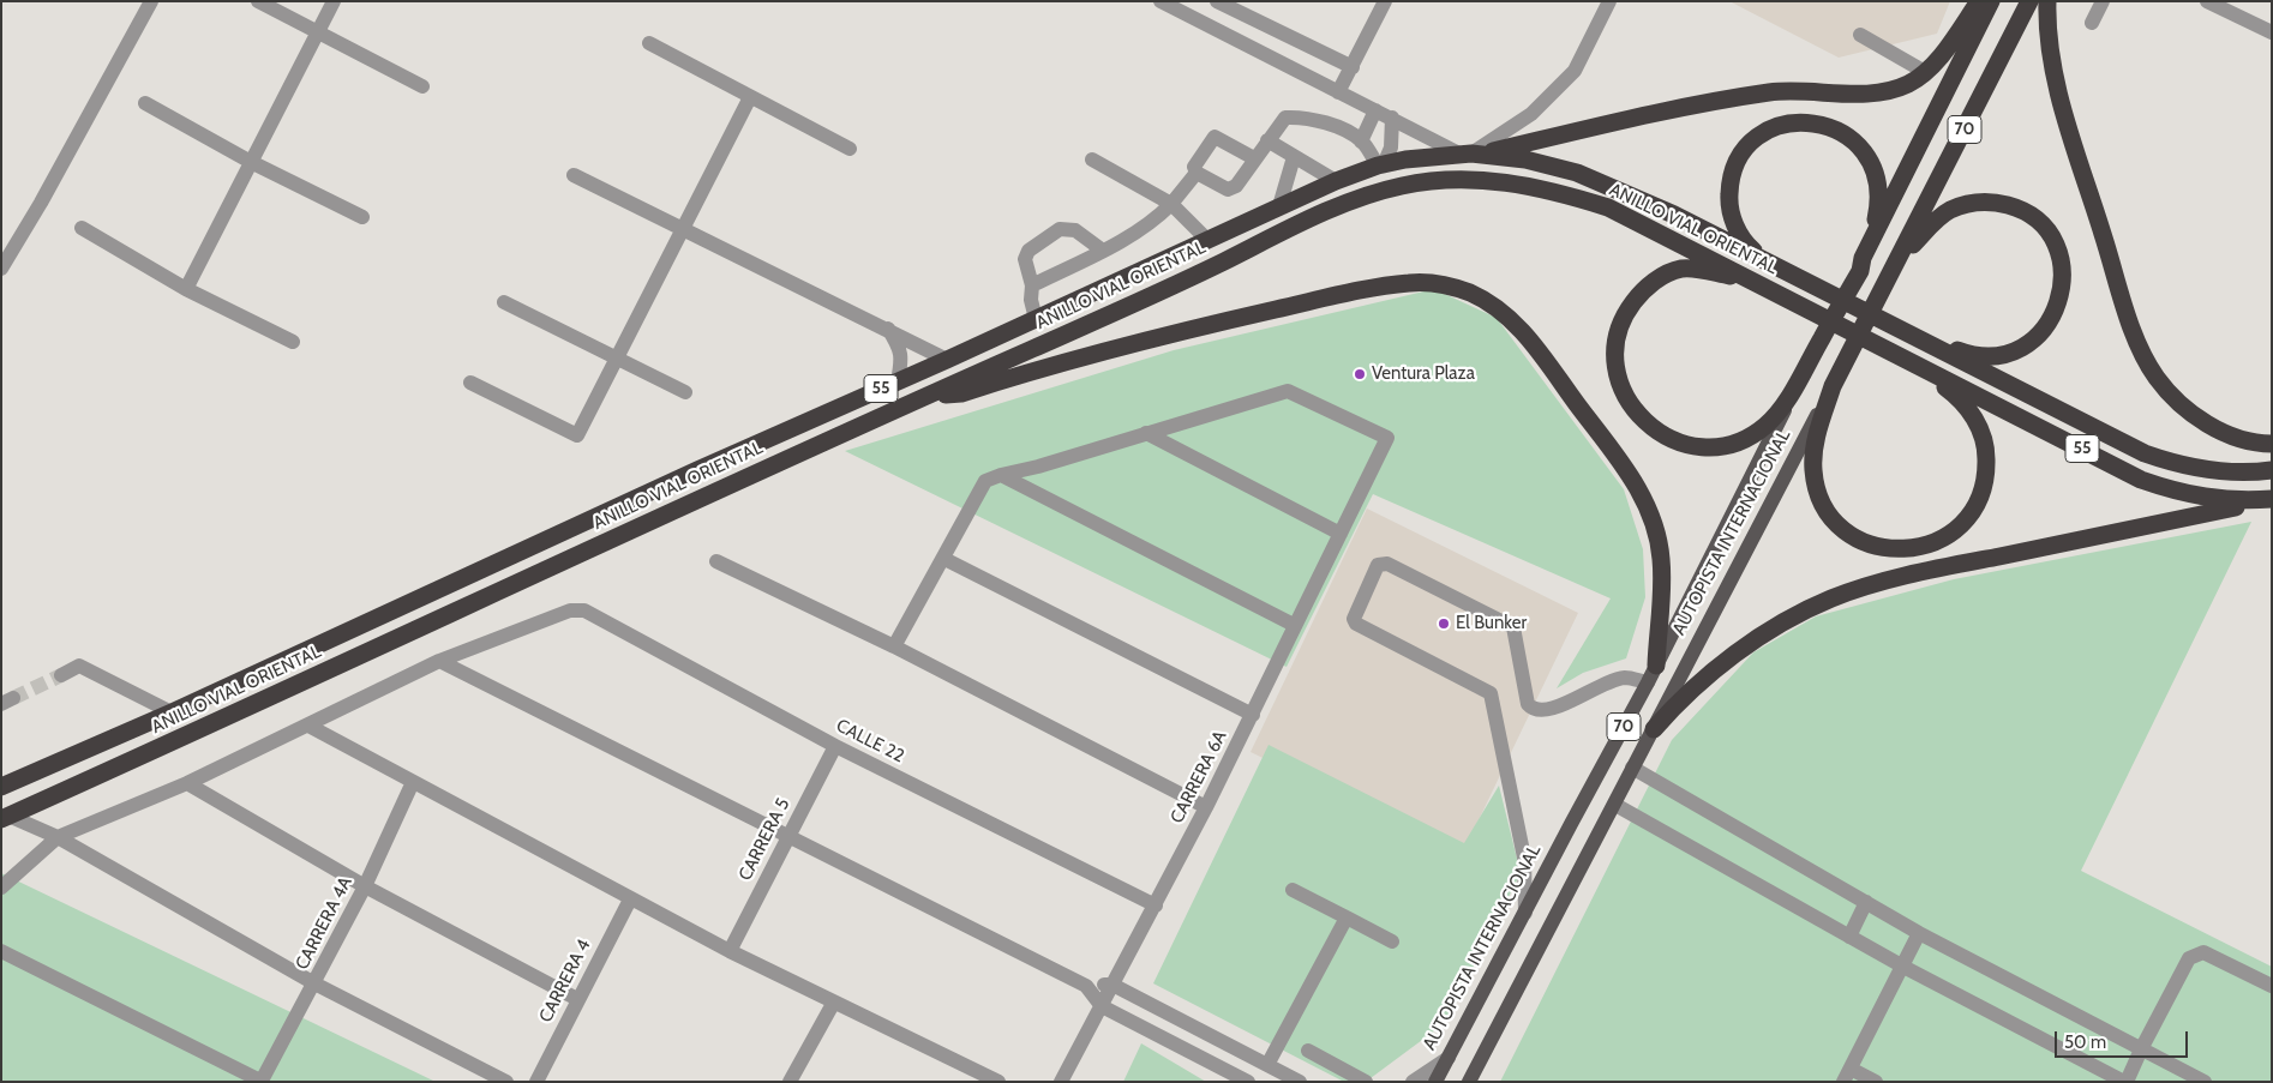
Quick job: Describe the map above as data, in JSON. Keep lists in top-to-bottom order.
{
  "streets": {
    "highway": [
      "70",
      "ANILLO VIAL ORIENTAL",
      "55",
      "AUTOPISTA INTERNACIONAL"
    ],
    "street": [
      "CALLE 22",
      "CARRERA 6A",
      "CARRERA 5",
      "CARRERA 4A",
      "CARRERA 4"
    ]
  },
  "crossings": [
    ["CALLE 22", "CARRERA 6A"],
    ["CALLE 22", "CARRERA 5"]
  ],
  "places": ["Ventura Plaza", "El Bunker"],
  "scale_bar": "50 m"
}
